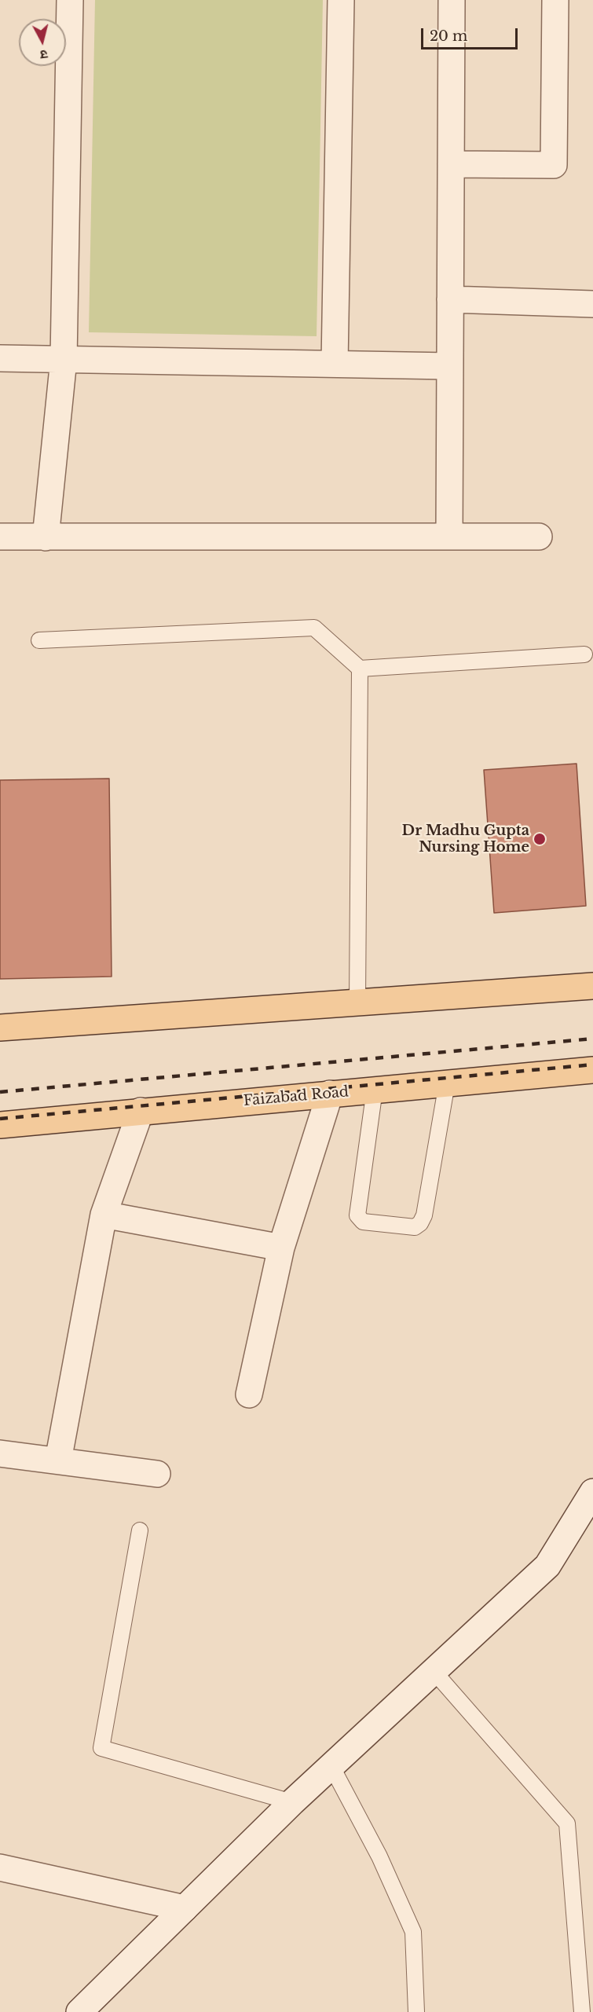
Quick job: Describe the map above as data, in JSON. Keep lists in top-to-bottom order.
{
  "streets": {
    "main road": ["Faizabad Road"]
  },
  "places": ["Dr Madhu Gupta Nursing Home"],
  "scale_bar": "20 m",
  "north": "bottom"
}
